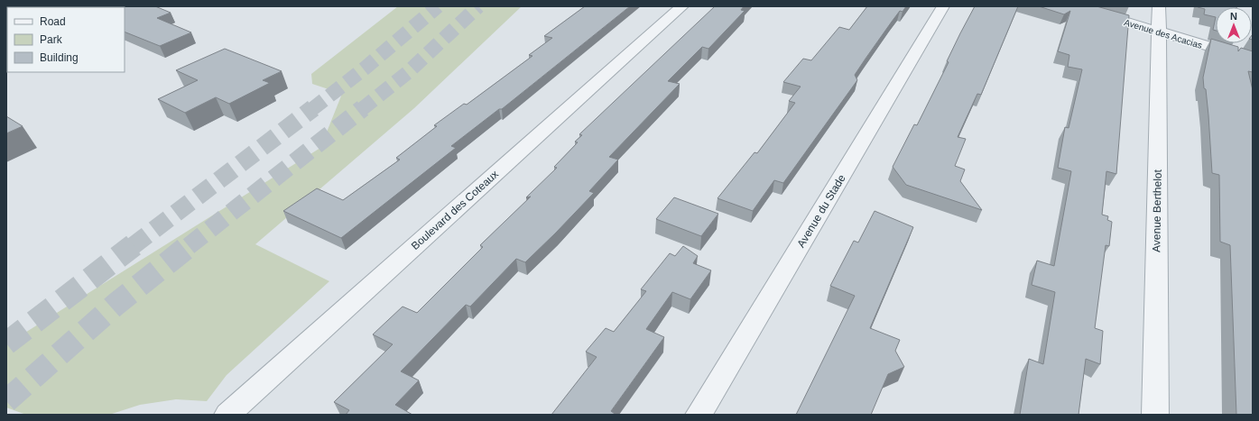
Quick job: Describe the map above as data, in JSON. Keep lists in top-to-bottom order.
{
  "streets": {
    "street": [
      "Avenue des Acacias",
      "Boulevard des Coteaux",
      "Avenue du Stade",
      "Avenue Berthelot"
    ]
  },
  "crossings": [
    ["Avenue des Acacias", "Avenue Berthelot"]
  ],
  "legend": ["Road", "Park", "Building"],
  "north": "top"
}
